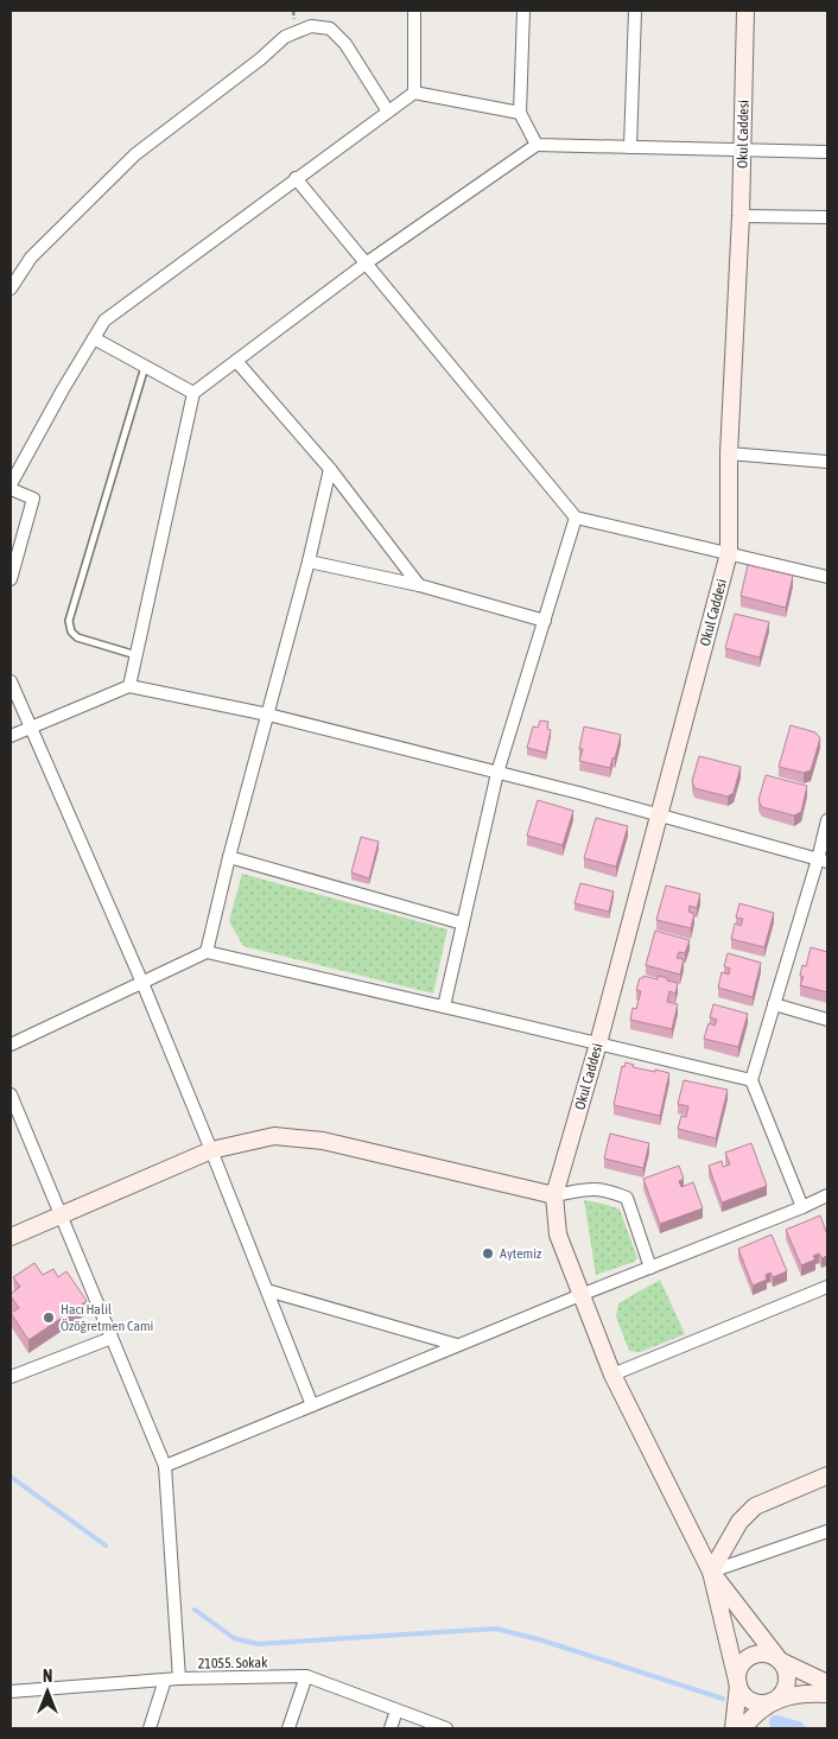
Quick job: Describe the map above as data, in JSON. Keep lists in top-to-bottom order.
{
  "streets": {
    "street": ["Okul Caddesi", "21055. Sokak"]
  },
  "places": ["Aytemiz", "Hacı Halil Özöğretmen Cami"],
  "north": "top"
}
